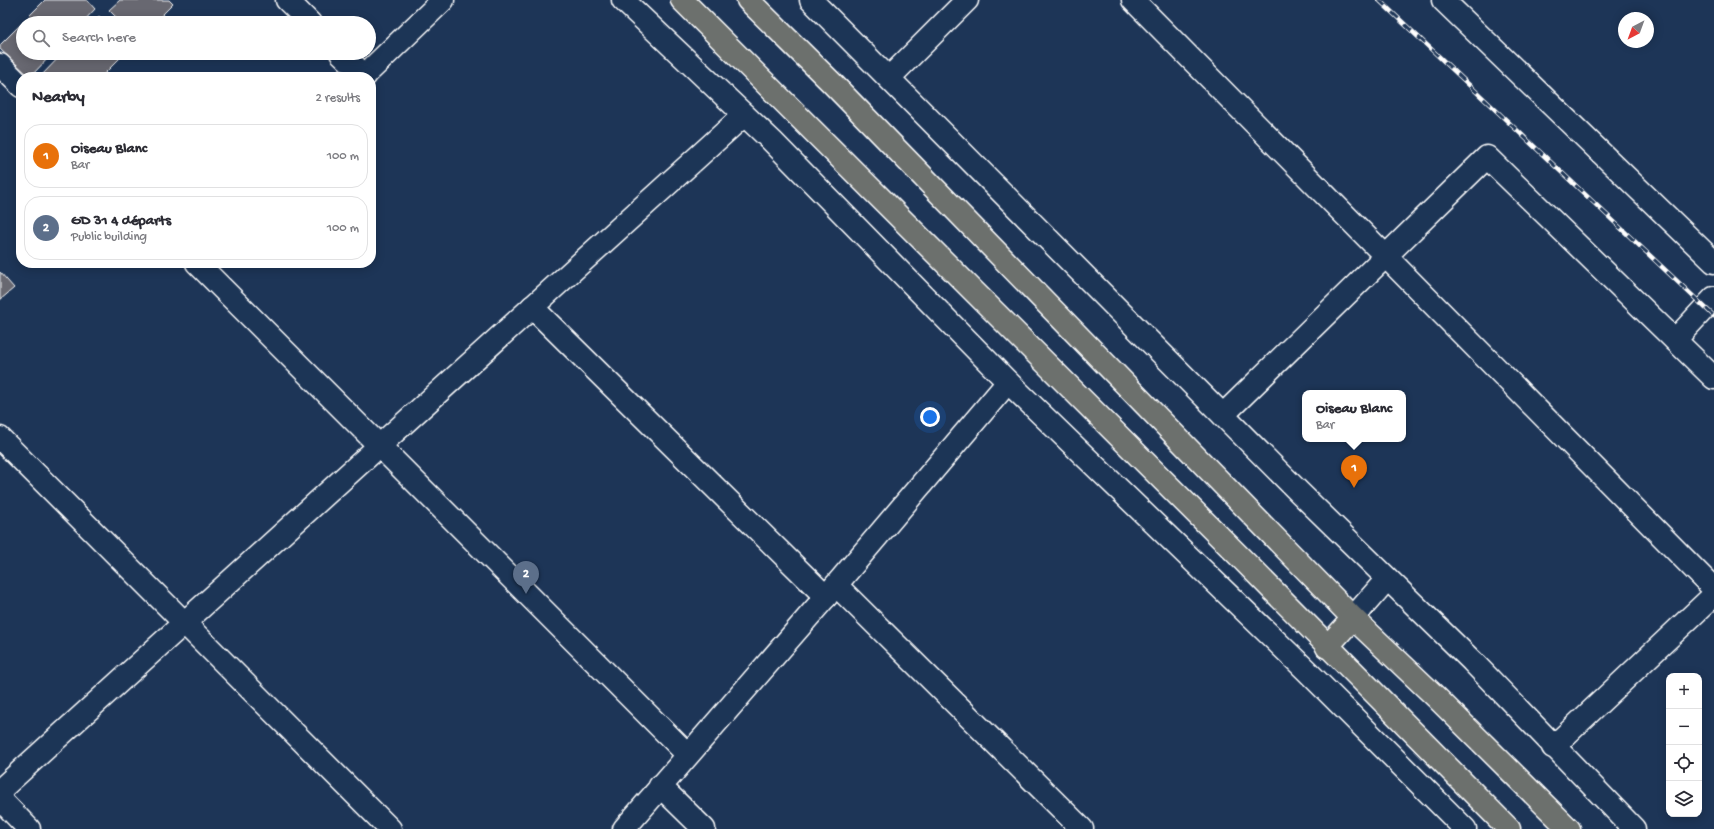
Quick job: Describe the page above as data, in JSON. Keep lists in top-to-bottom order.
{
  "north": "bottom left",
  "page": {
    "search": "Search here",
    "heading": ["Nearby", "2 results"],
    "list": [
      {
        "mark": "1",
        "name": "Oiseau Blanc",
        "note": "Bar",
        "value": "100 m"
      },
      {
        "mark": "2",
        "name": "GD 31 4 départs",
        "note": "Public building",
        "value": "100 m"
      }
    ],
    "popup": ["Oiseau Blanc", "Bar"],
    "pins": ["1", "2"],
    "map_buttons": ["+", "−"]
  }
}
